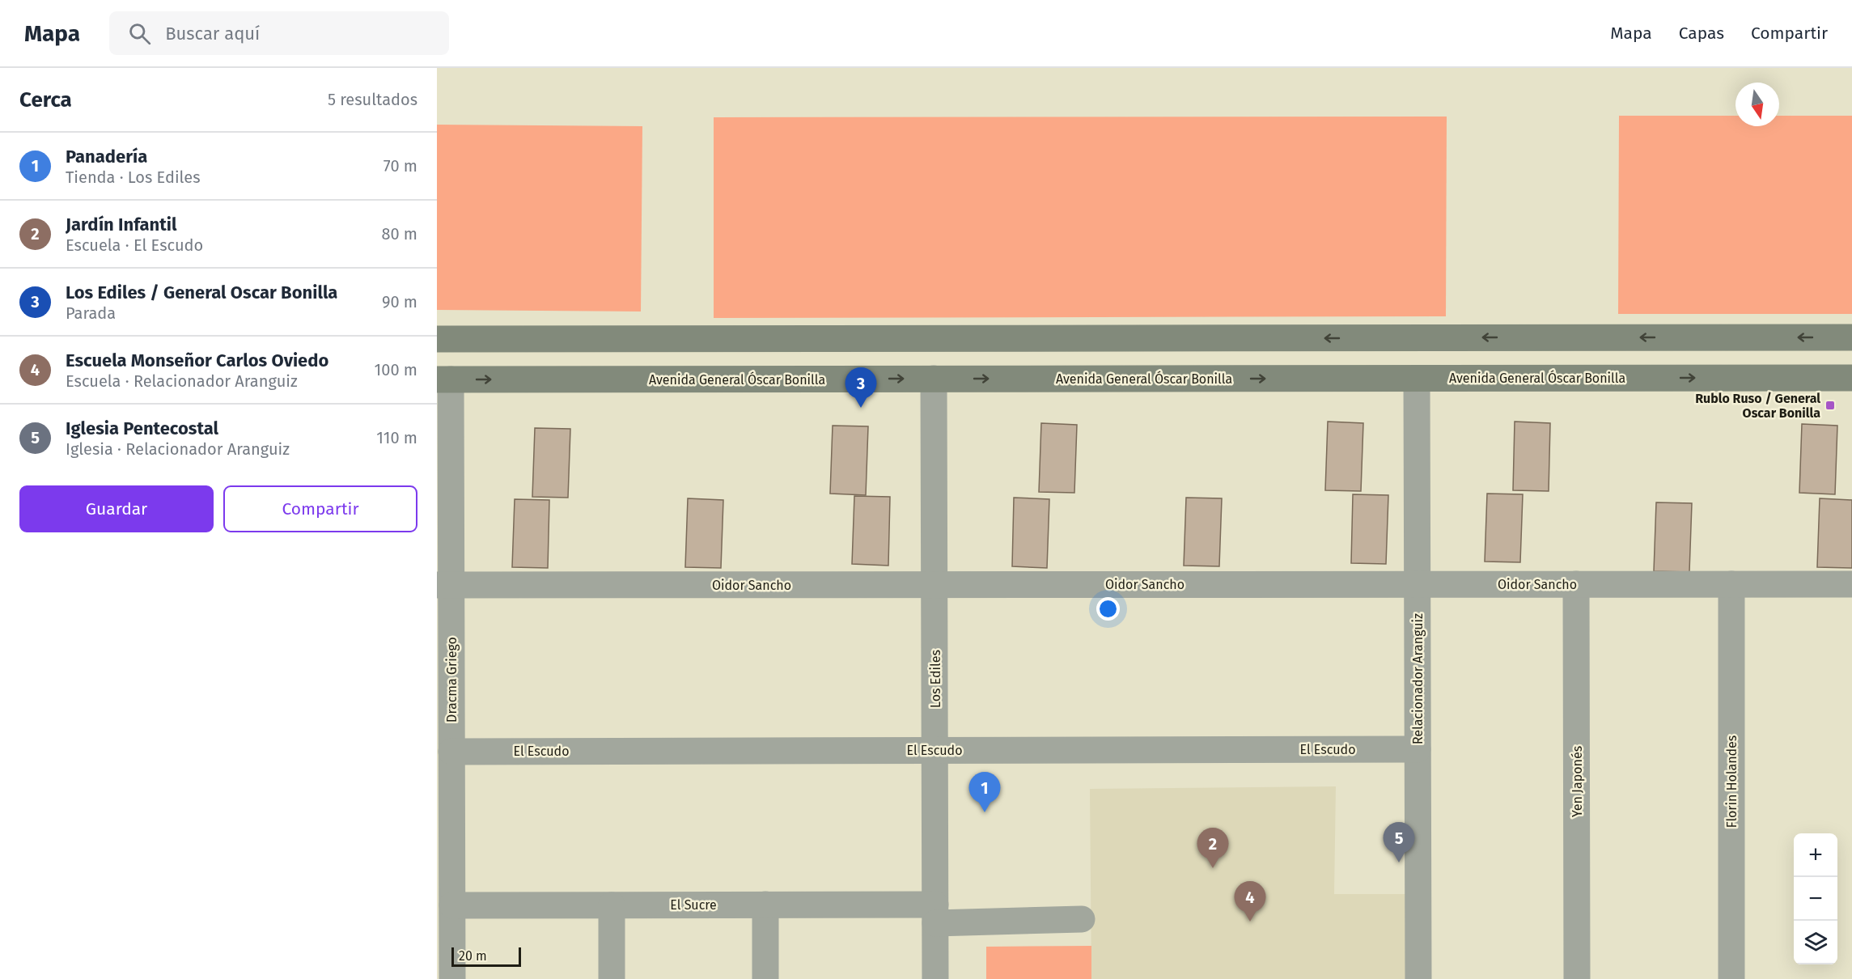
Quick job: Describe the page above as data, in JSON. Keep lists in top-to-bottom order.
{
  "streets": {
    "main road": ["Avenida General Óscar Bonilla"],
    "street": [
      "Oidor Sancho",
      "Los Ediles",
      "Relacionador Aranguiz",
      "Dracma Griego",
      "El Escudo",
      "Yen Japonés",
      "Florin Holandes",
      "El Sucre"
    ]
  },
  "crossings": [
    ["Avenida General Óscar Bonilla", "Los Ediles"],
    ["Avenida General Óscar Bonilla", "Relacionador Aranguiz"],
    ["Avenida General Óscar Bonilla", "Dracma Griego"],
    ["Oidor Sancho", "Los Ediles"],
    ["Oidor Sancho", "Relacionador Aranguiz"],
    ["Oidor Sancho", "Dracma Griego"],
    ["Oidor Sancho", "Yen Japonés"],
    ["Oidor Sancho", "Florin Holandes"],
    ["Los Ediles", "El Escudo"],
    ["Los Ediles", "El Sucre"],
    ["Relacionador Aranguiz", "El Escudo"],
    ["Dracma Griego", "El Escudo"],
    ["Dracma Griego", "El Sucre"]
  ],
  "places": {
    "transit": ["Rublo Ruso / General Oscar Bonilla"]
  },
  "scale_bar": "20 m",
  "north": "bottom",
  "page": {
    "header": "Mapa",
    "search": "Buscar aquí",
    "nav": ["Mapa", "Capas", "Compartir"],
    "heading": ["Cerca", "5 resultados"],
    "list": [
      {
        "mark": "1",
        "name": "Panadería",
        "note": "Tienda · Los Ediles",
        "value": "70 m"
      },
      {
        "mark": "2",
        "name": "Jardín Infantil",
        "note": "Escuela · El Escudo",
        "value": "80 m"
      },
      {
        "mark": "3",
        "name": "Los Ediles / General Oscar Bonilla",
        "note": "Parada",
        "value": "90 m"
      },
      {
        "mark": "4",
        "name": "Escuela Monseñor Carlos Oviedo",
        "note": "Escuela · Relacionador Aranguiz",
        "value": "100 m"
      },
      {
        "mark": "5",
        "name": "Iglesia Pentecostal",
        "note": "Iglesia · Relacionador Aranguiz",
        "value": "110 m"
      }
    ],
    "pins": [
      "3",
      "1",
      "5",
      "2",
      "4"
    ],
    "buttons": ["Guardar", "Compartir"],
    "map_buttons": ["+", "−"],
    "scale": "20 m"
  }
}
